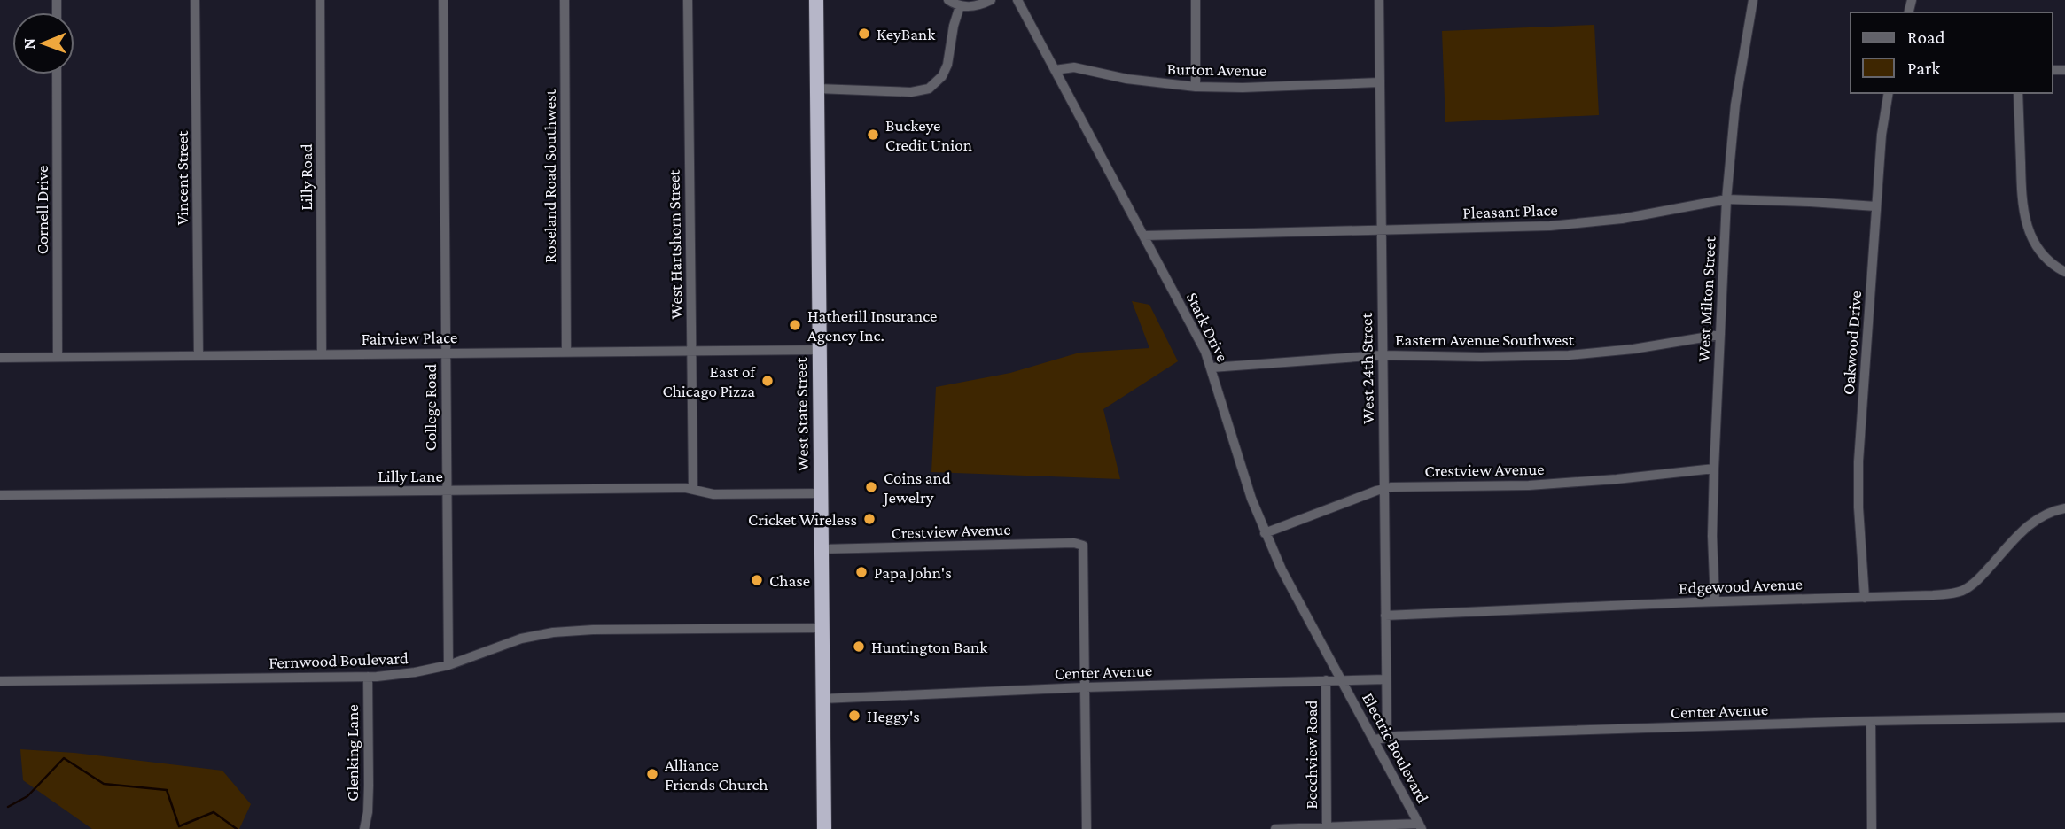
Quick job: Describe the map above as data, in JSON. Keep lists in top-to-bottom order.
{
  "streets": {
    "highway": ["West State Street"],
    "street": [
      "Burton Avenue",
      "Roseland Road Southwest",
      "Lilly Road",
      "Vincent Street",
      "Cornell Drive",
      "Pleasant Place",
      "West Hartshorn Street",
      "West Milton Street",
      "Stark Drive",
      "Fairview Place",
      "Eastern Avenue Southwest",
      "Oakwood Drive",
      "West 24th Street",
      "College Road",
      "Crestview Avenue",
      "Lilly Lane",
      "Edgewood Avenue",
      "Fernwood Boulevard",
      "Center Avenue",
      "Electric Boulevard",
      "Glenking Lane",
      "Beechview Road"
    ]
  },
  "crossings": [
    ["Burton Avenue", "Stark Drive"],
    ["Burton Avenue", "West 24th Street"],
    ["Roseland Road Southwest", "Fairview Place"],
    ["Lilly Road", "Fairview Place"],
    ["Vincent Street", "Fairview Place"],
    ["Cornell Drive", "Fairview Place"],
    ["Pleasant Place", "West Milton Street"],
    ["Pleasant Place", "Stark Drive"],
    ["Pleasant Place", "Oakwood Drive"],
    ["Pleasant Place", "West 24th Street"],
    ["West Hartshorn Street", "Fairview Place"],
    ["West Hartshorn Street", "Lilly Lane"],
    ["West Milton Street", "Eastern Avenue Southwest"],
    ["West Milton Street", "Crestview Avenue"],
    ["West Milton Street", "Edgewood Avenue"],
    ["Stark Drive", "Eastern Avenue Southwest"],
    ["Stark Drive", "Crestview Avenue"],
    ["Stark Drive", "Center Avenue"],
    ["Stark Drive", "Electric Boulevard"],
    ["Fairview Place", "College Road"],
    ["Fairview Place", "West State Street"],
    ["Eastern Avenue Southwest", "West 24th Street"],
    ["Oakwood Drive", "Edgewood Avenue"],
    ["West 24th Street", "Crestview Avenue"],
    ["West 24th Street", "Edgewood Avenue"],
    ["West 24th Street", "Center Avenue"],
    ["College Road", "Lilly Lane"],
    ["College Road", "Fernwood Boulevard"],
    ["West State Street", "Crestview Avenue"],
    ["West State Street", "Lilly Lane"],
    ["West State Street", "Fernwood Boulevard"],
    ["West State Street", "Center Avenue"],
    ["Crestview Avenue", "Center Avenue"],
    ["Fernwood Boulevard", "Glenking Lane"],
    ["Center Avenue", "Electric Boulevard"],
    ["Center Avenue", "Beechview Road"]
  ],
  "places": [
    "KeyBank",
    "Buckeye Credit Union",
    "Hatherill Insurance Agency Inc.",
    "East of Chicago Pizza",
    "Coins and Jewelry",
    "Cricket Wireless",
    "Papa John's",
    "Chase",
    "Huntington Bank",
    "Heggy's",
    "Alliance Friends Church"
  ],
  "legend": ["Road", "Park"],
  "north": "left"
}
